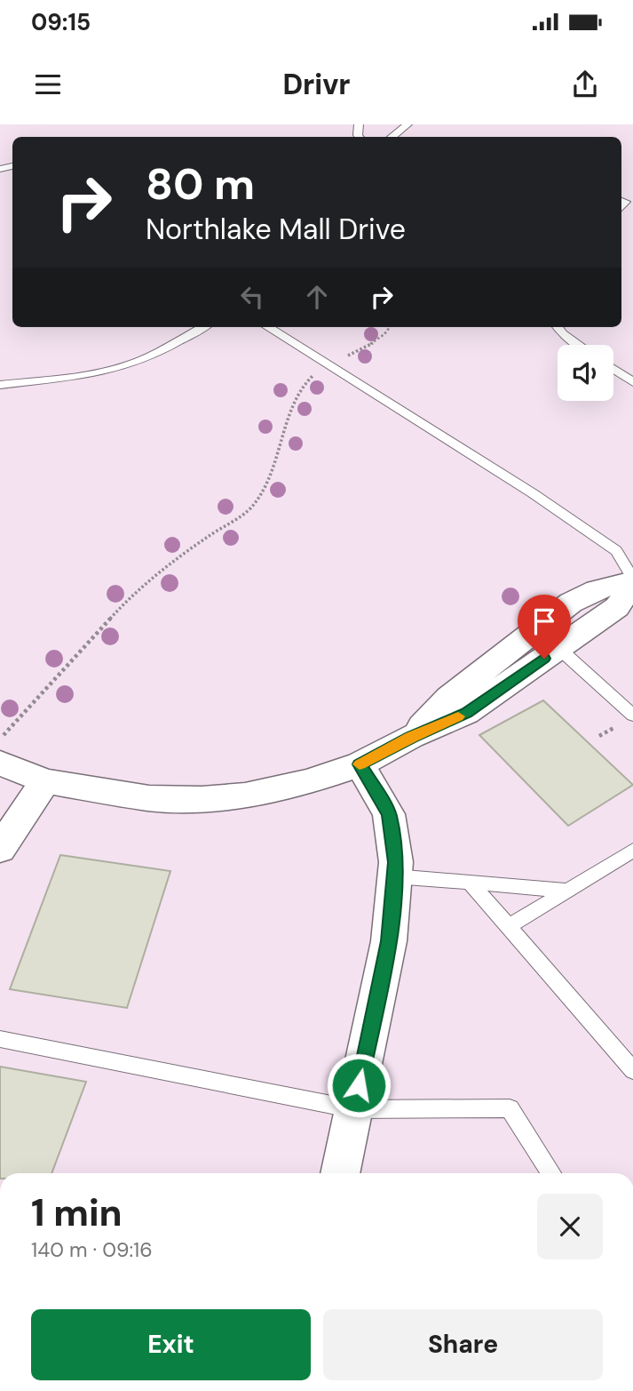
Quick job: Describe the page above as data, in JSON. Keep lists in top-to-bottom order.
{
  "page": {
    "status": "09:15",
    "header": "Drivr",
    "turn": ["80 m", "Northlake Mall Drive"],
    "heading": ["1 min", "140 m · 09:16"],
    "buttons": ["Exit", "Share"]
  }
}
